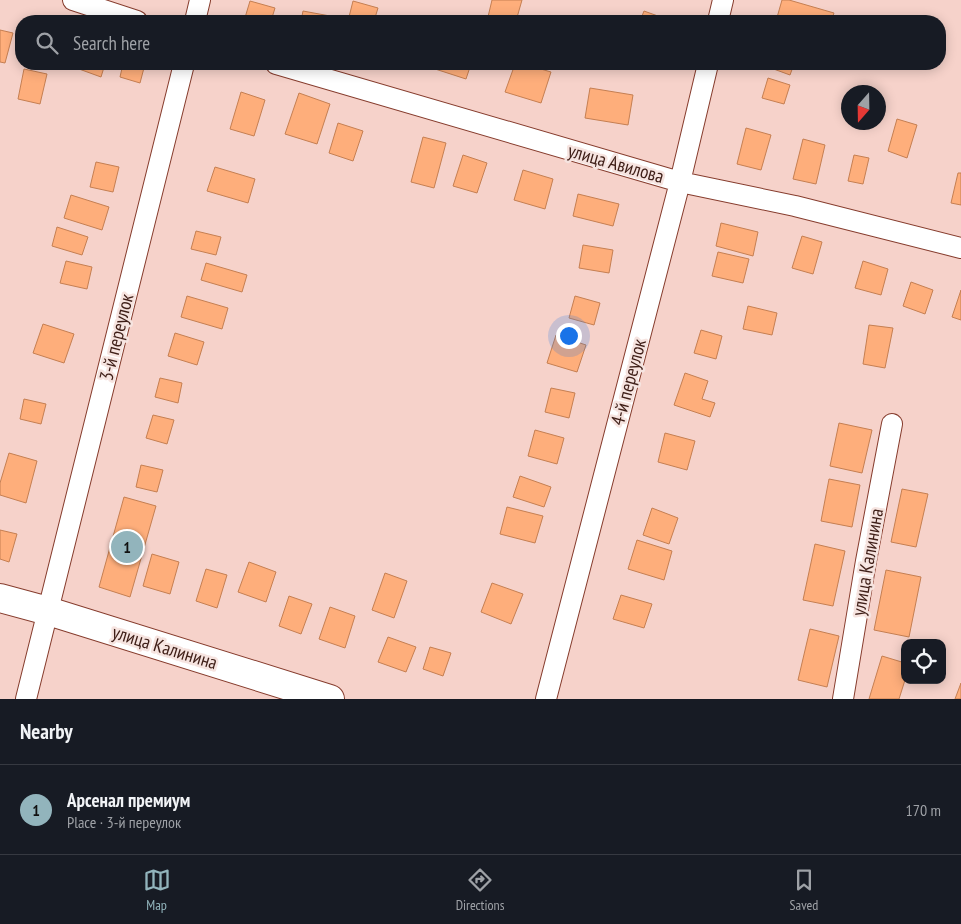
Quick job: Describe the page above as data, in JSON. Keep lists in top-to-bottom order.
{
  "streets": {
    "main road": ["улица Калинина"],
    "street": ["улица Авилова", "3-й переулок", "4-й переулок"]
  },
  "crossings": [
    ["улица Авилова", "4-й переулок"],
    ["3-й переулок", "улица Калинина"]
  ],
  "north": "bottom",
  "page": {
    "search": "Search here",
    "pins": "1",
    "heading": "Nearby",
    "list": [
      {
        "mark": "1",
        "name": "Арсенал премиум",
        "note": "Place · 3-й переулок",
        "value": "170 m"
      }
    ],
    "nav": ["Map", "Directions", "Saved"]
  }
}
